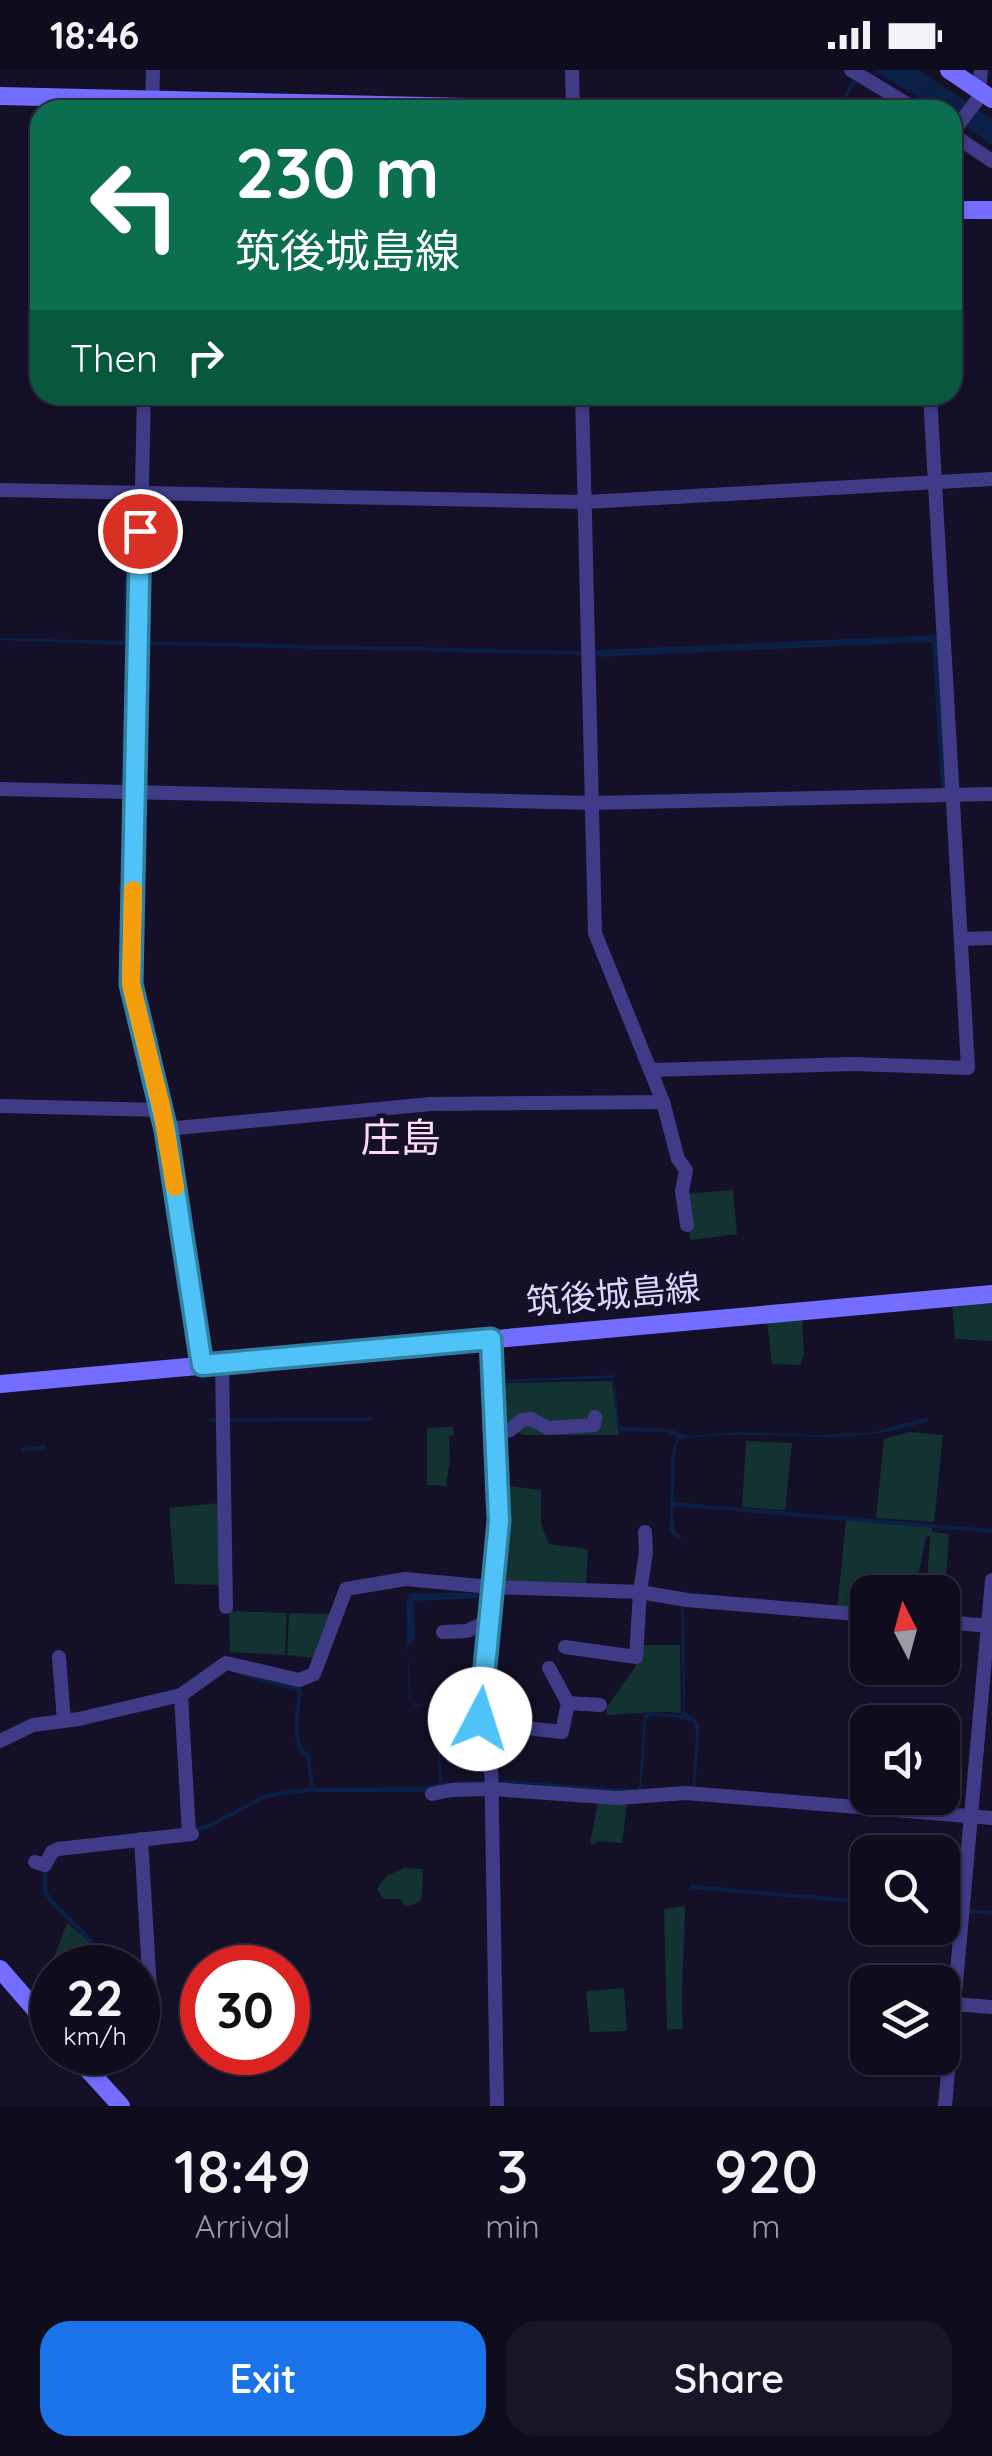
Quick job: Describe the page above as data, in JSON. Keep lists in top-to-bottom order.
{
  "streets": {
    "main road": ["筑後城島線"]
  },
  "districts": ["庄島"],
  "north": "top",
  "page": {
    "status": "18:46",
    "turn": ["230 m", "筑後城島線"],
    "then": "Then",
    "speed": "22 km/h",
    "limit": "30",
    "eta": [
      "18:49",
      "Arrival",
      "3",
      "min",
      "920",
      "m"
    ],
    "buttons": ["Exit", "Share"]
  }
}
